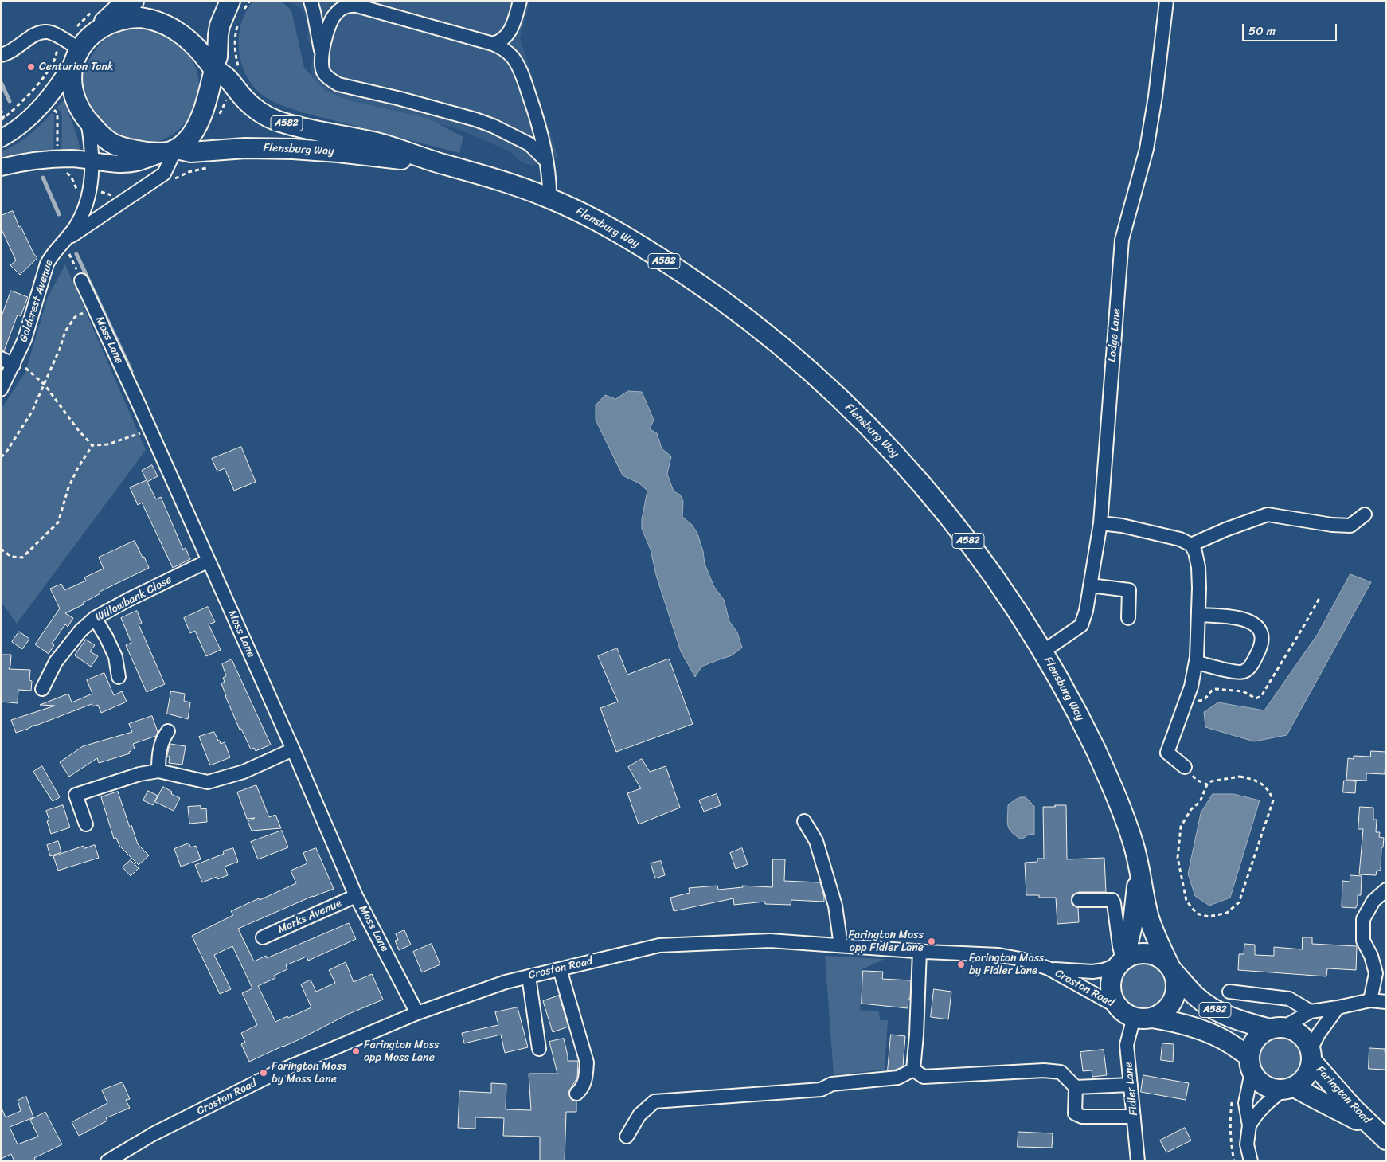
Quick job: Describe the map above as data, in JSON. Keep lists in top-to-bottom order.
{
  "streets": {
    "highway": [
      "A582",
      "Flensburg Way",
      "Croston Road",
      "Farington Road"
    ],
    "street": [
      "Goldcrest Avenue",
      "Lodge Lane",
      "Moss Lane",
      "Willowbank Close",
      "Marks Avenue",
      "Fidler Lane"
    ]
  },
  "crossings": [
    ["A582", "Flensburg Way"],
    ["A582", "Croston Road"],
    ["A582", "Fidler Lane"],
    ["A582", "Farington Road"],
    ["Flensburg Way", "Lodge Lane"],
    ["Flensburg Way", "Croston Road"],
    ["Flensburg Way", "Fidler Lane"],
    ["Moss Lane", "Willowbank Close"],
    ["Moss Lane", "Marks Avenue"],
    ["Moss Lane", "Croston Road"],
    ["Croston Road", "Fidler Lane"],
    ["Croston Road", "Farington Road"]
  ],
  "places": [
    "Centurion Tank",
    "Farington Moss opp Fidler Lane",
    "Farington Moss by Fidler Lane",
    "Farington Moss opp Moss Lane",
    "Farington Moss by Moss Lane"
  ],
  "scale_bar": "50 m"
}
